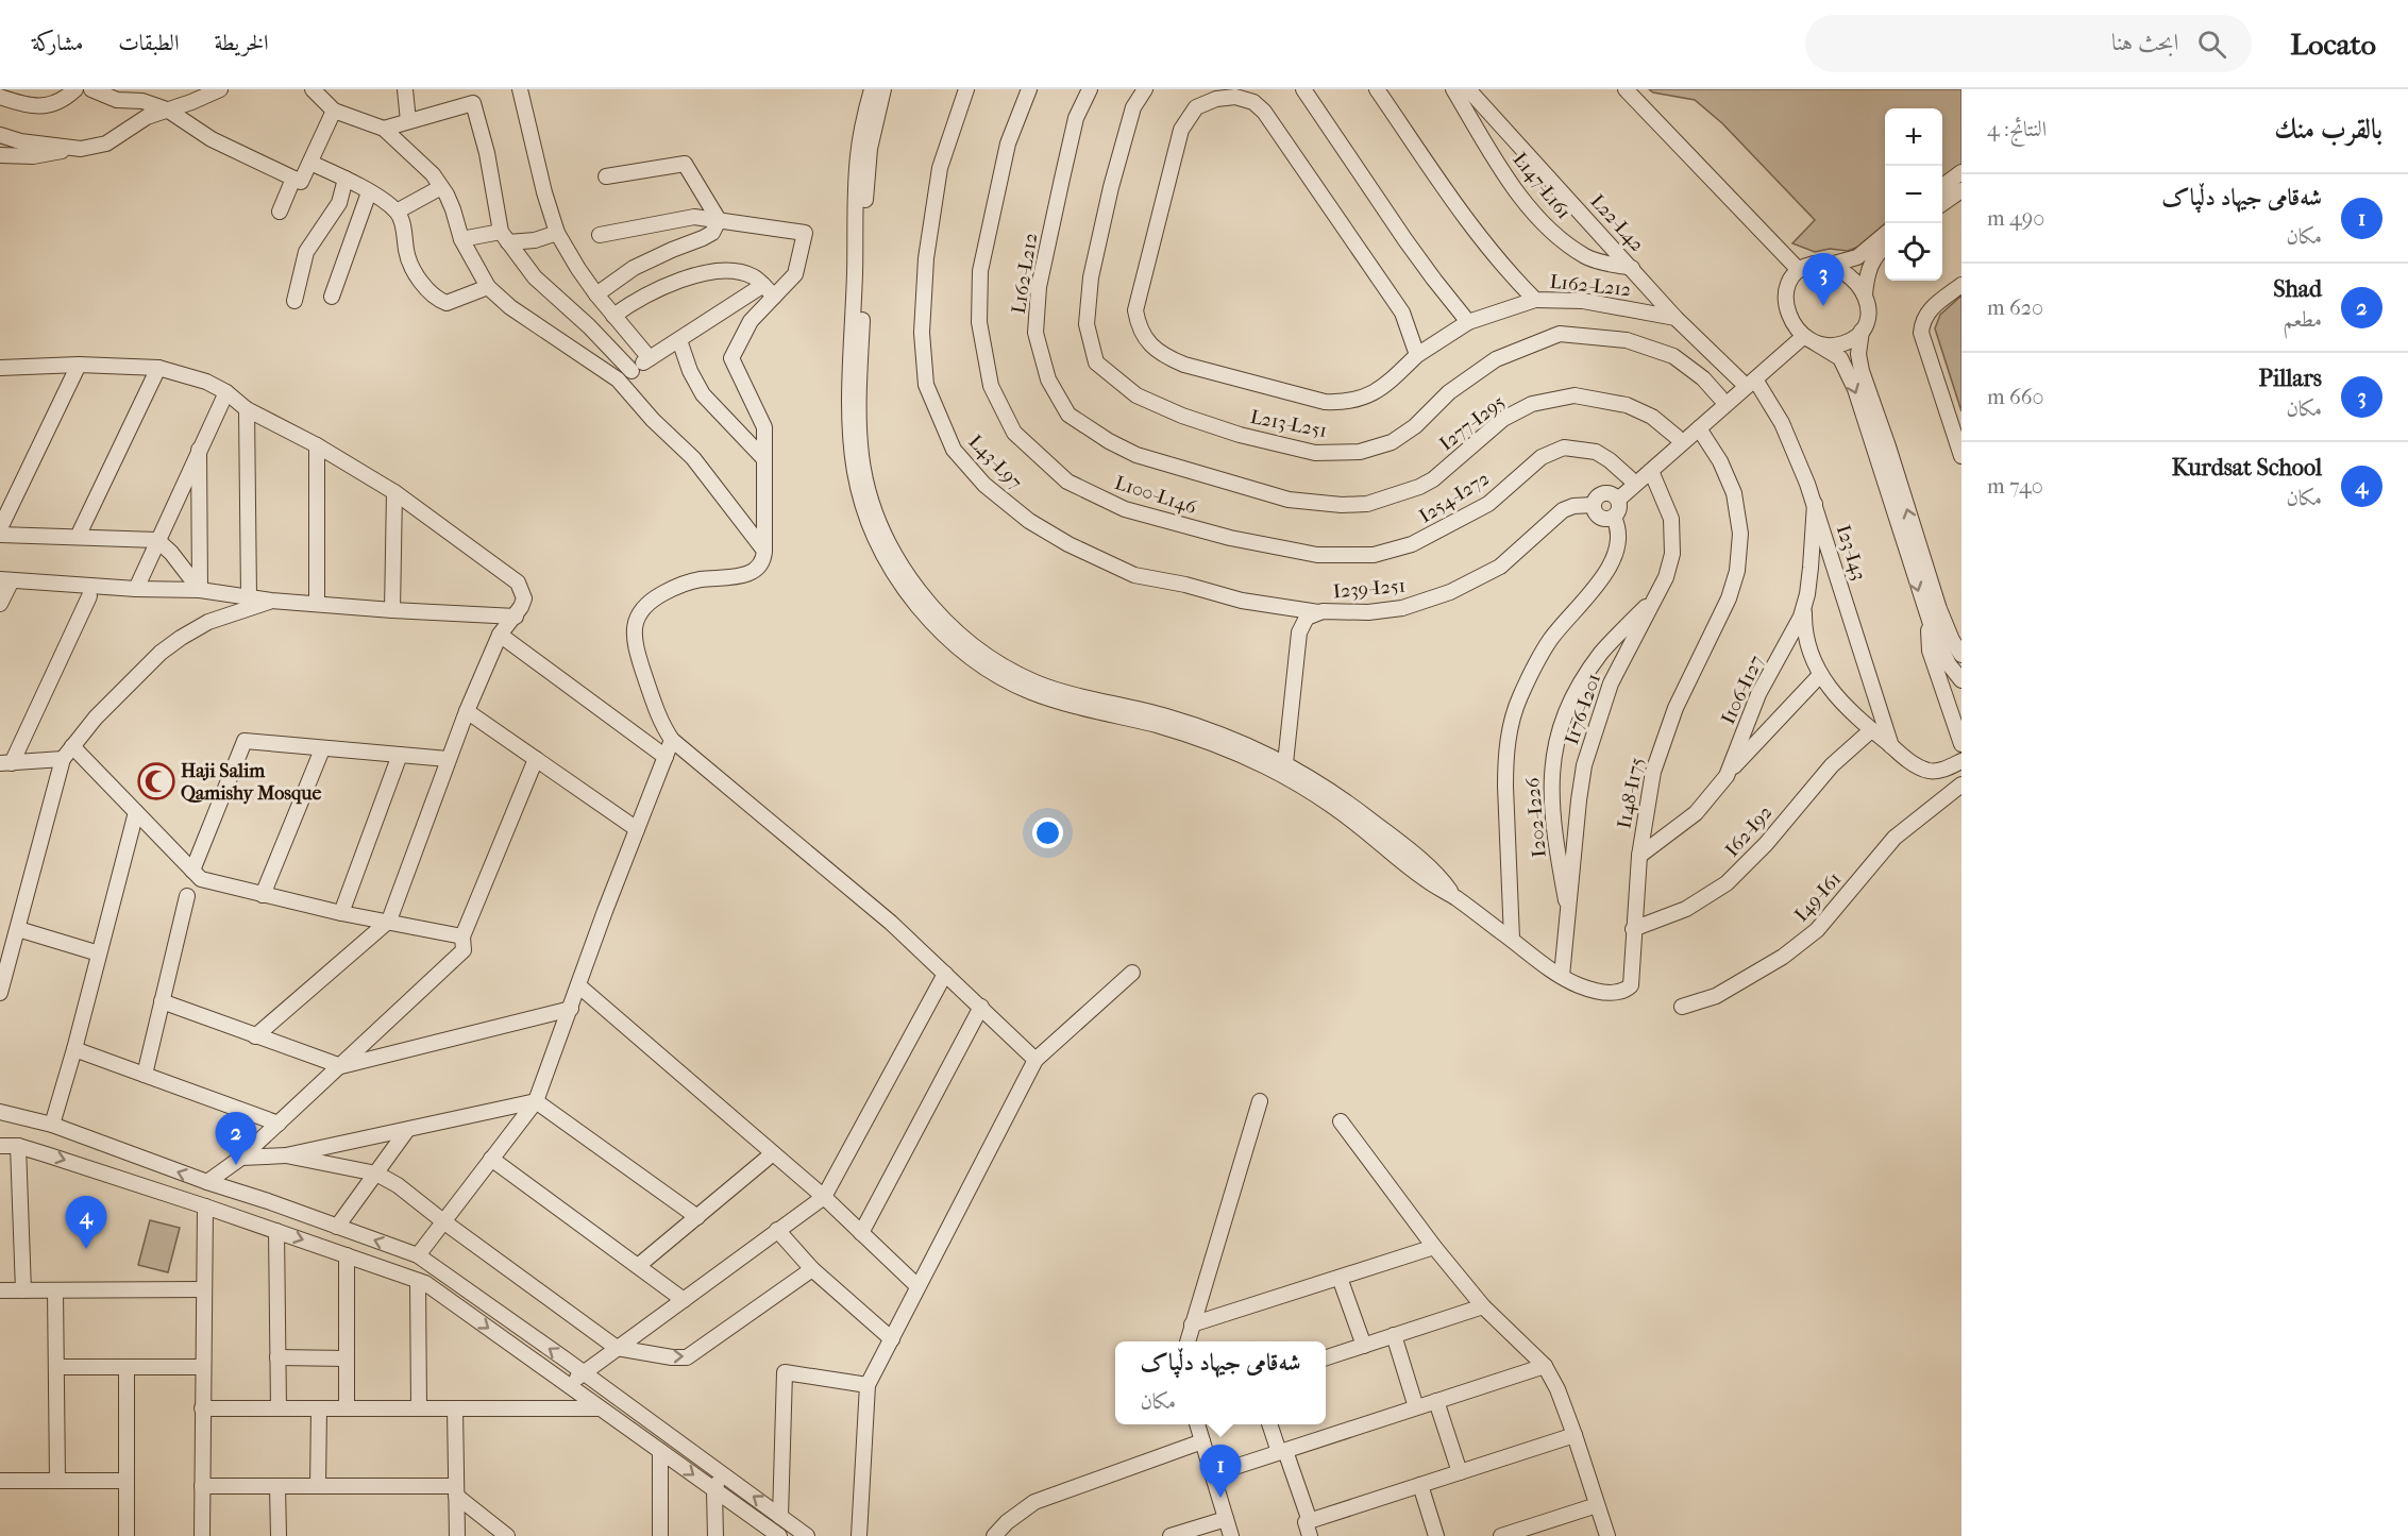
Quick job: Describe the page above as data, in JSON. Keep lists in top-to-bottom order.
{
  "streets": {
    "street": [
      "L147-L161",
      "L22-L42",
      "L162-L212",
      "I277-I295",
      "L213-L251",
      "L43-L97",
      "L100-L146",
      "I254-I272",
      "I23-I43",
      "I239-I251",
      "I106-I127",
      "I176-I201",
      "I148-I175",
      "I202-I226",
      "I62-I92",
      "I49-I61"
    ]
  },
  "crossings": [
    ["L147-L161", "L22-L42"],
    ["L22-L42", "L162-L212"],
    ["L162-L212", "I277-I295"],
    ["L43-L97", "I239-I251"],
    ["L100-L146", "I254-I272"],
    ["I23-I43", "I106-I127"],
    ["I239-I251", "I148-I175"],
    ["I106-I127", "I148-I175"],
    ["I176-I201", "I148-I175"],
    ["I176-I201", "I202-I226"],
    ["I148-I175", "I62-I92"]
  ],
  "places": {
    "mosque": ["Haji Salim Qamishy Mosque"]
  },
  "page": {
    "header": "Locato",
    "search": "ابحث هنا",
    "nav": ["الخريطة", "الطبقات", "مشاركة"],
    "heading": ["بالقرب منك", "النتائج: 4"],
    "map_buttons": ["+", "−"],
    "list": [
      {
        "mark": "1",
        "name": "شەقامی جیهاد دڵپاک",
        "note": "مكان",
        "value": "490 m"
      },
      {
        "mark": "2",
        "name": "Shad",
        "note": "مطعم",
        "value": "620 m"
      },
      {
        "mark": "3",
        "name": "Pillars",
        "note": "مكان",
        "value": "660 m"
      },
      {
        "mark": "4",
        "name": "Kurdsat School",
        "note": "مكان",
        "value": "740 m"
      }
    ],
    "pins": [
      "3",
      "2",
      "4",
      "1"
    ],
    "popup": ["شەقامی جیهاد دڵپاک", "مكان"]
  }
}
